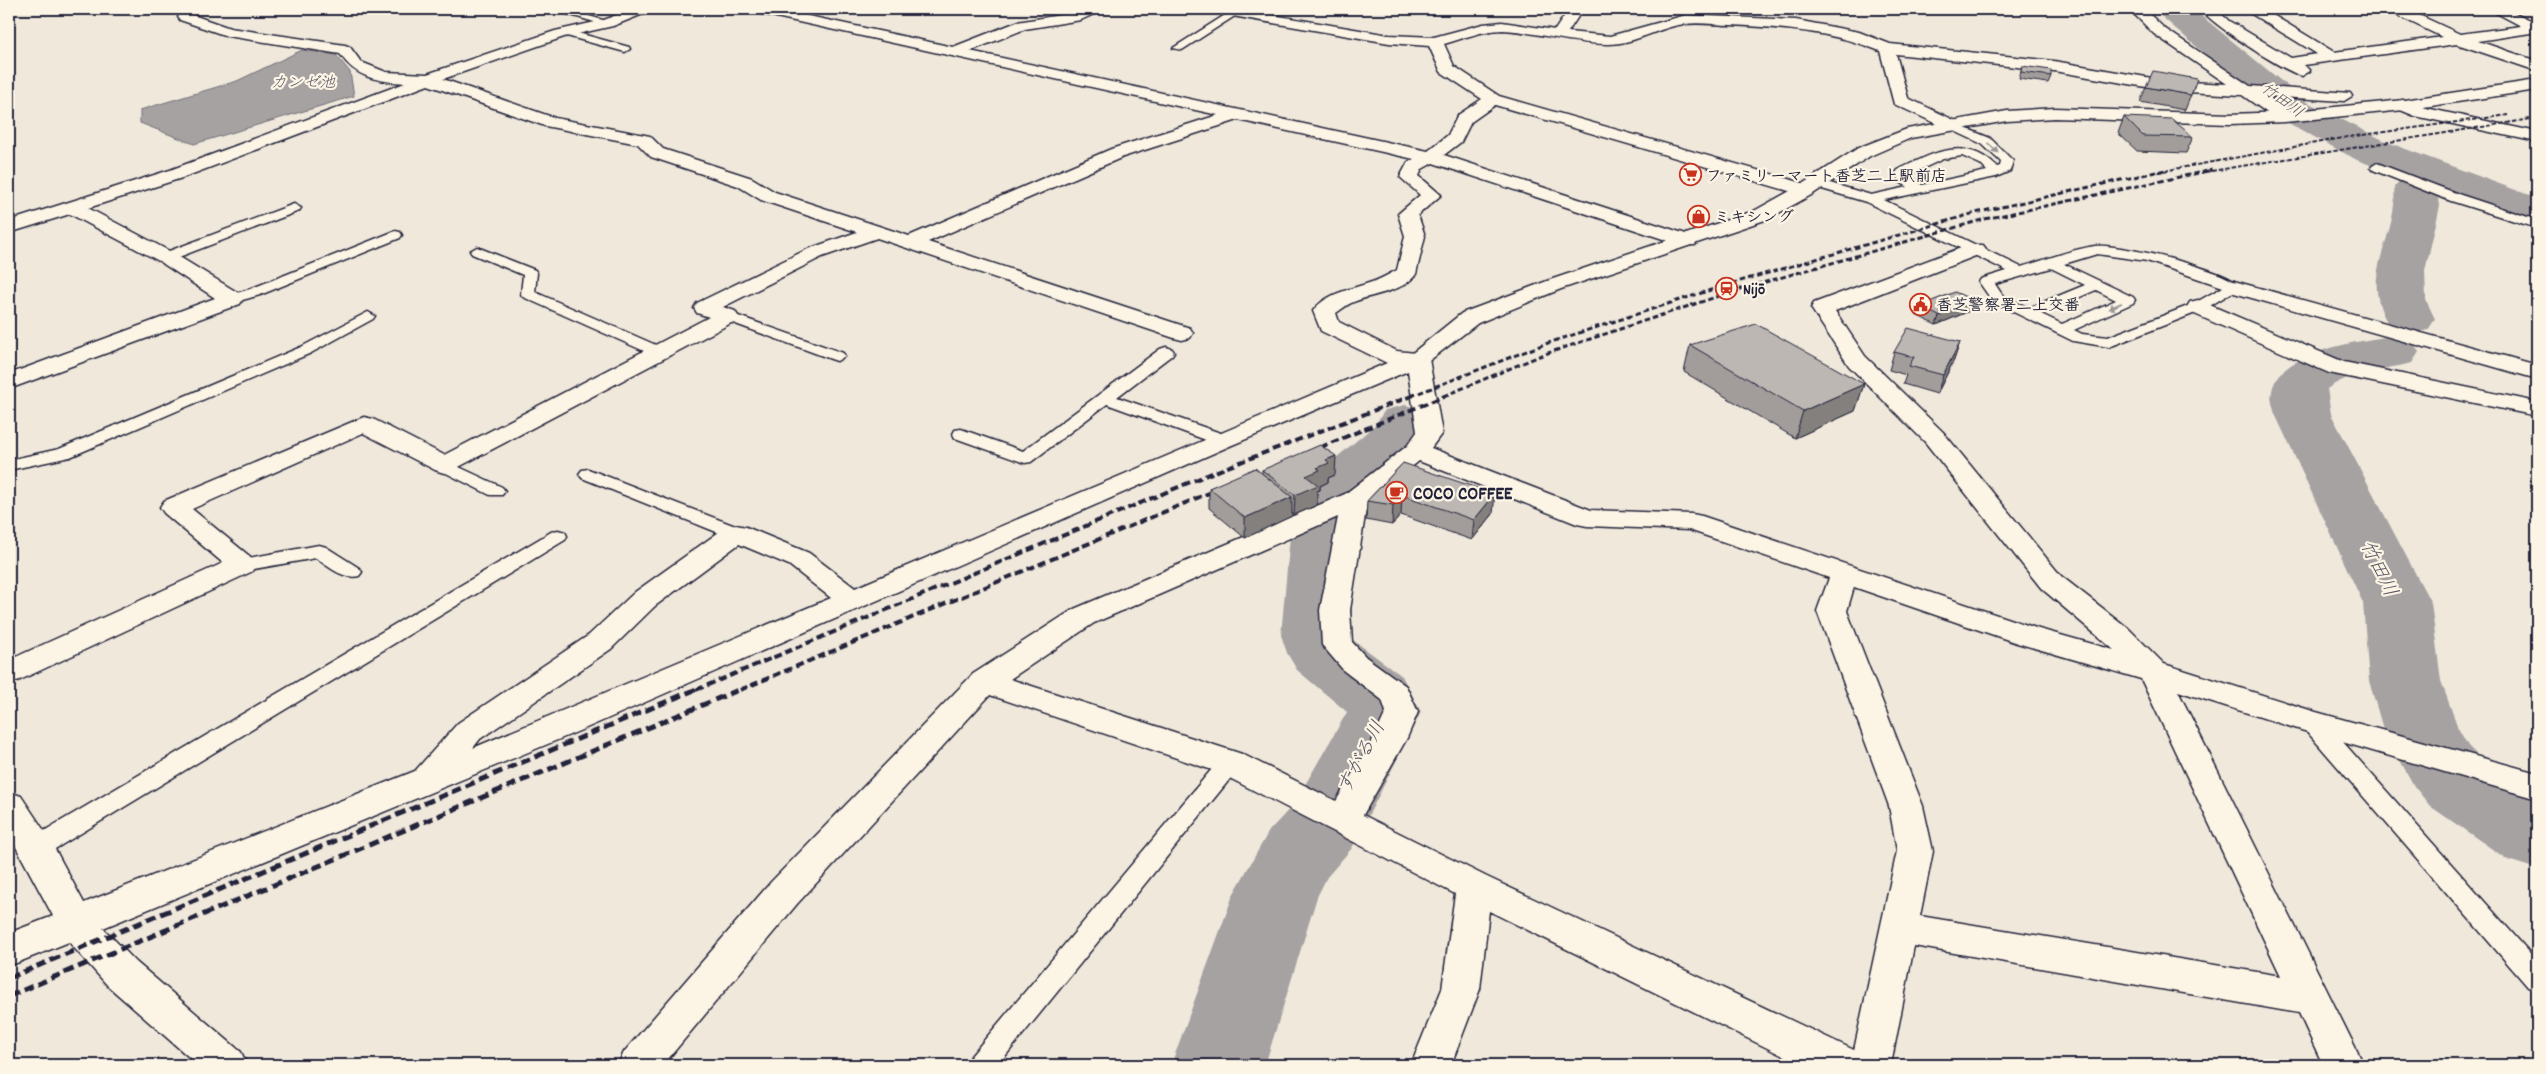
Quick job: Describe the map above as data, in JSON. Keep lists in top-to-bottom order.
{
  "water": ["カンゼ池", "竹田川", "すがる川"],
  "places": {
    "supermarket": ["ファミリーマート香芝二上駅前店"],
    "shop": ["ミキシング"],
    "station": ["Nijō"],
    "public building": ["香芝警察署二上交番"],
    "cafe": ["COCO COFFEE"]
  }
}
